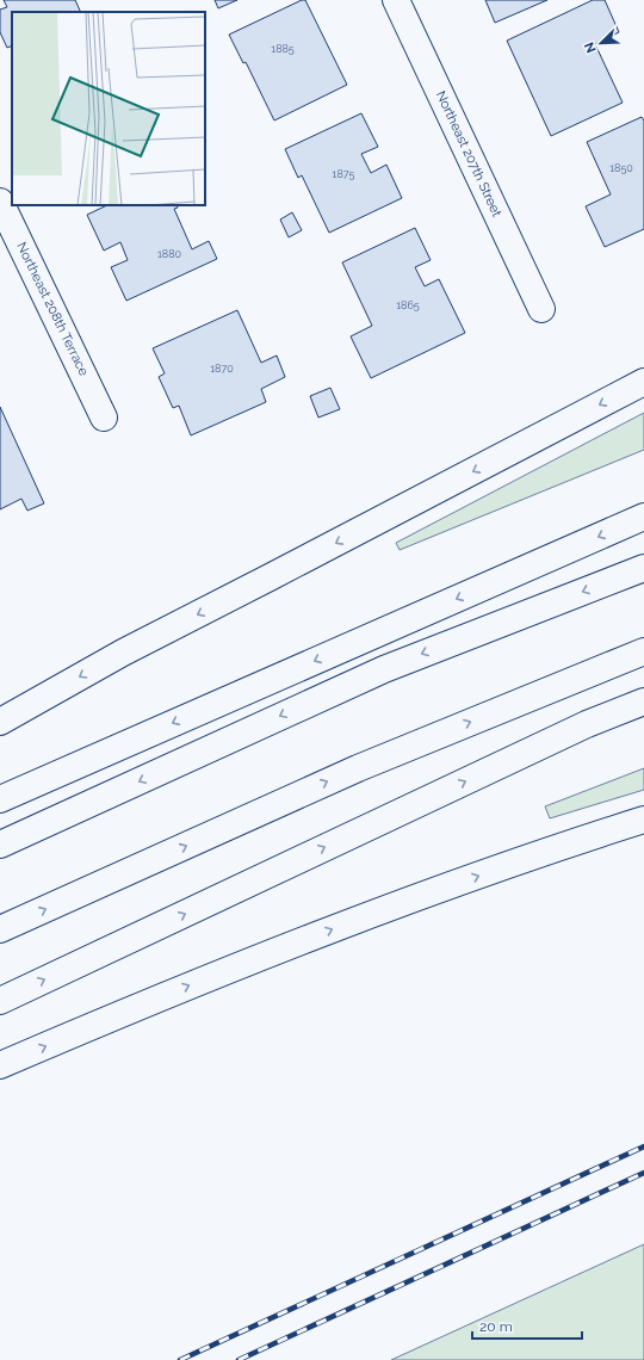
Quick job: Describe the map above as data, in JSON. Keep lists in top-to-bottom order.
{
  "streets": {
    "main road": ["Northeast 207th Street", "Northeast 208th Terrace"]
  },
  "house_numbers": [
    "1885",
    "1850",
    "1875",
    "1880",
    "1865",
    "1870"
  ],
  "scale_bar": "20 m",
  "north": "bottom left"
}
